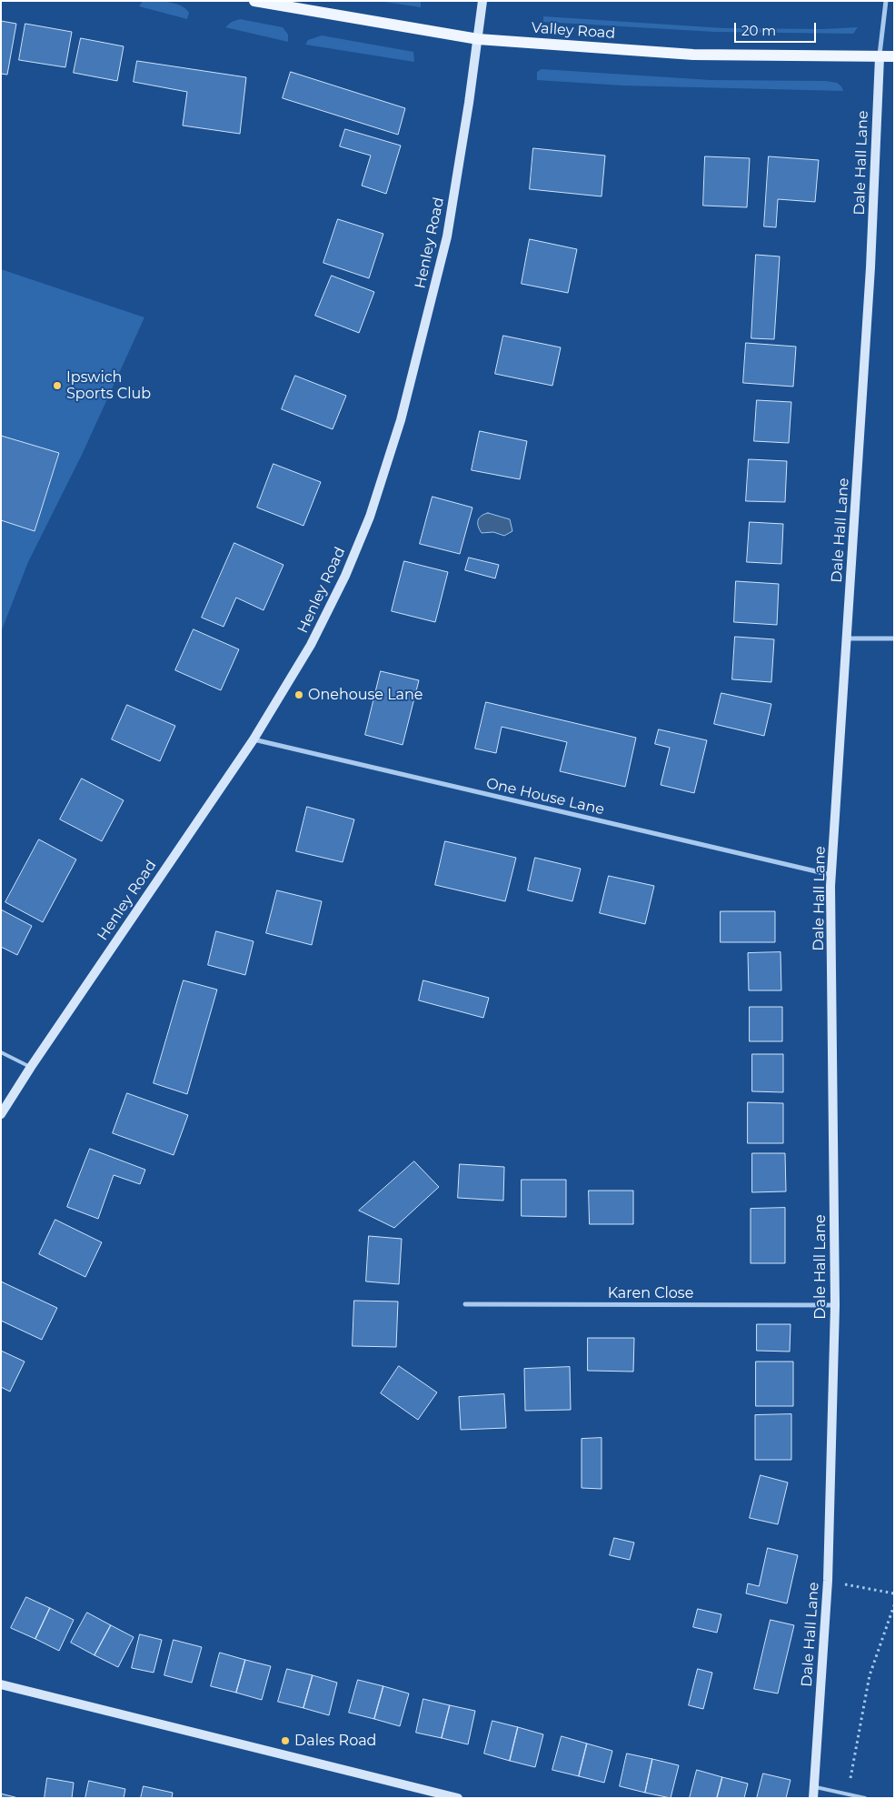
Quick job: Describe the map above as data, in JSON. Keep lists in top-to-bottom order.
{
  "streets": {
    "main road": ["Valley Road"],
    "street": [
      "Dale Hall Lane",
      "Henley Road",
      "One House Lane",
      "Karen Close"
    ]
  },
  "crossings": [
    ["Valley Road", "Dale Hall Lane"],
    ["Valley Road", "Henley Road"],
    ["Dale Hall Lane", "One House Lane"],
    ["Dale Hall Lane", "Karen Close"],
    ["Henley Road", "One House Lane"]
  ],
  "places": ["Ipswich Sports Club", "Onehouse Lane", "Dales Road"],
  "scale_bar": "20 m"
}
